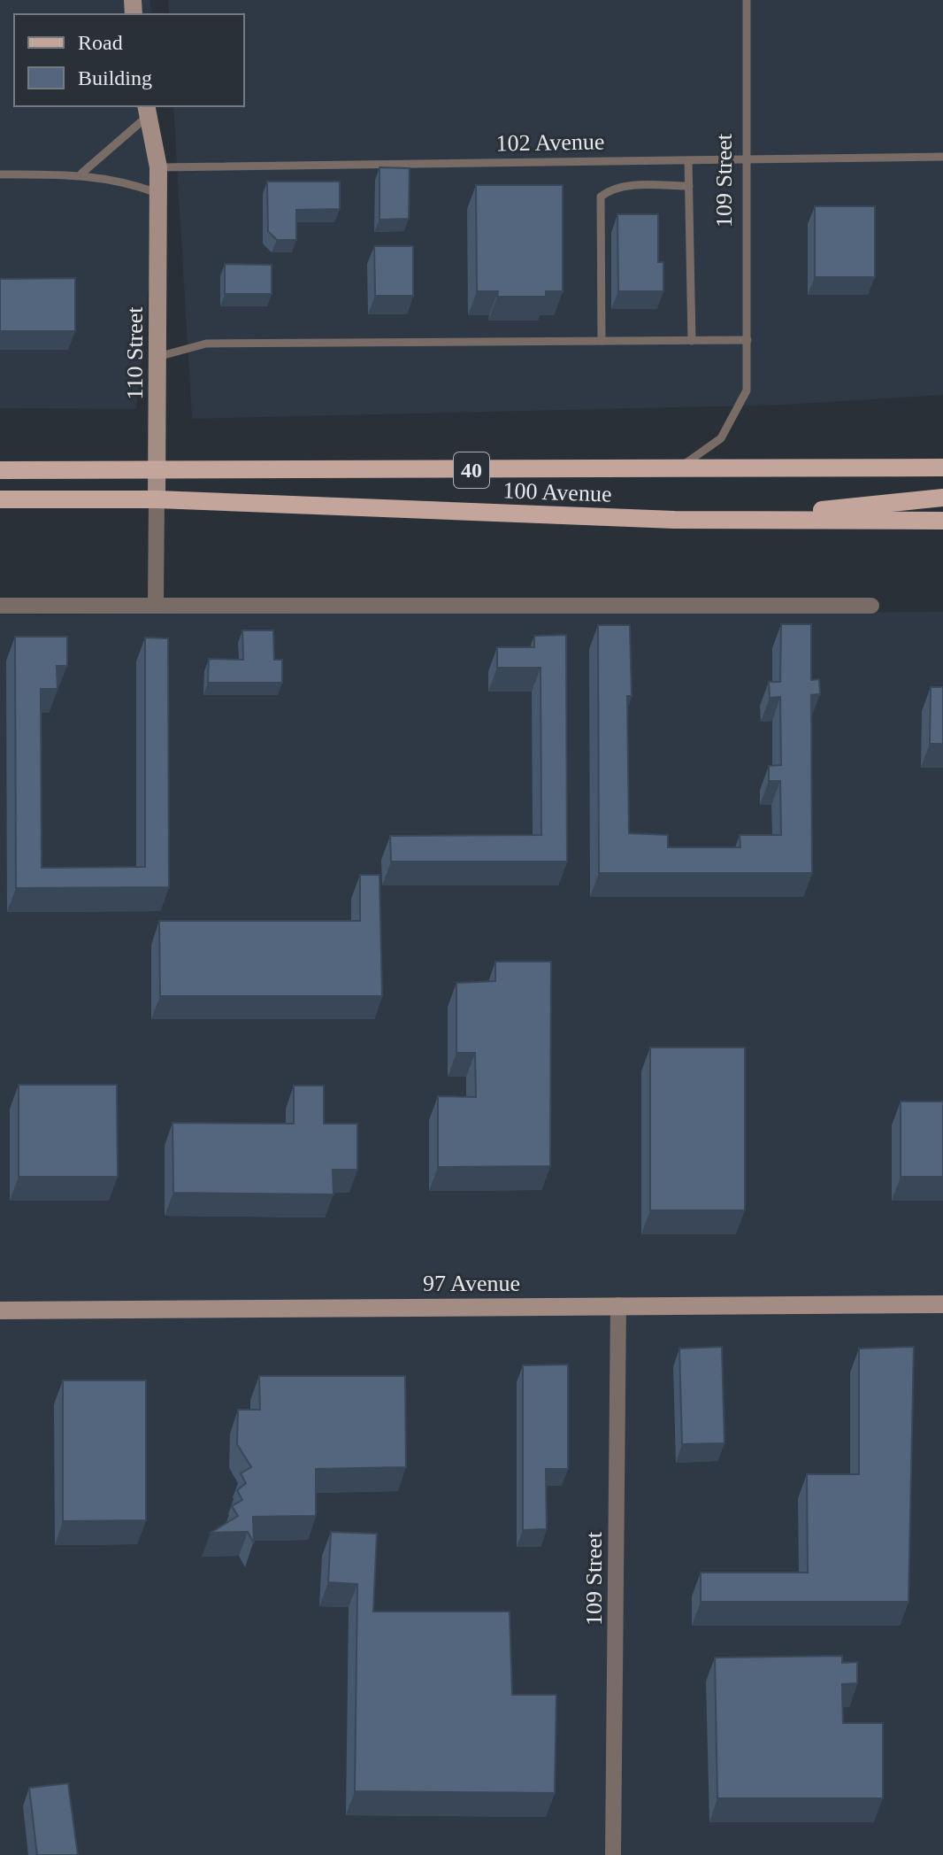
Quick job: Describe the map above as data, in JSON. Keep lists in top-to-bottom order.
{
  "streets": {
    "main road": ["40", "100 Avenue"],
    "street": ["109 Street", "110 Street", "97 Avenue"],
    "lane": ["102 Avenue"]
  },
  "crossings": [
    ["102 Avenue", "109 Street"],
    ["102 Avenue", "110 Street"],
    ["109 Street", "100 Avenue"],
    ["109 Street", "97 Avenue"],
    ["110 Street", "100 Avenue"]
  ],
  "legend": ["Road", "Building"]
}
